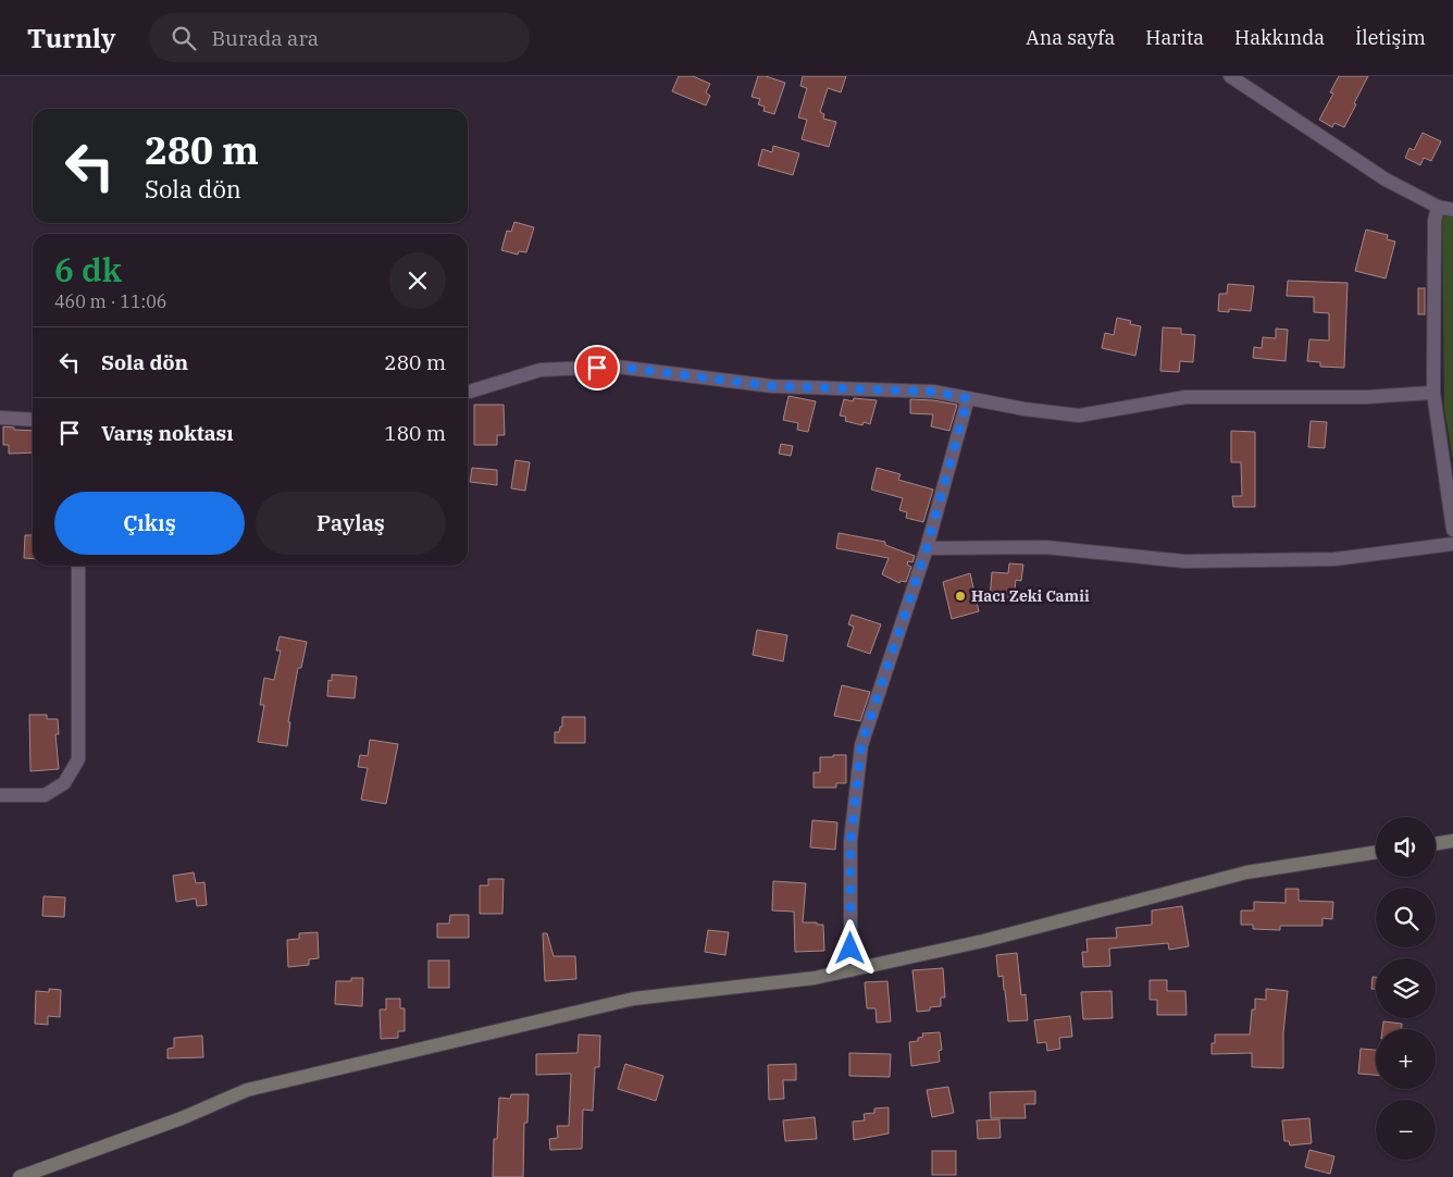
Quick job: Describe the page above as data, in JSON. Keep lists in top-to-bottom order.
{
  "places": ["Hacı Zeki Camii"],
  "page": {
    "header": "Turnly",
    "search": "Burada ara",
    "nav": [
      "Ana sayfa",
      "Harita",
      "Hakkında",
      "İletişim"
    ],
    "turn": ["280 m", "Sola dön"],
    "heading": ["6 dk", "460 m · 11:06"],
    "list": [
      {
        "name": "Sola dön",
        "value": "280 m"
      },
      {
        "name": "Varış noktası",
        "value": "180 m"
      }
    ],
    "buttons": ["Çıkış", "Paylaş"],
    "map_buttons": ["+", "−"]
  }
}
